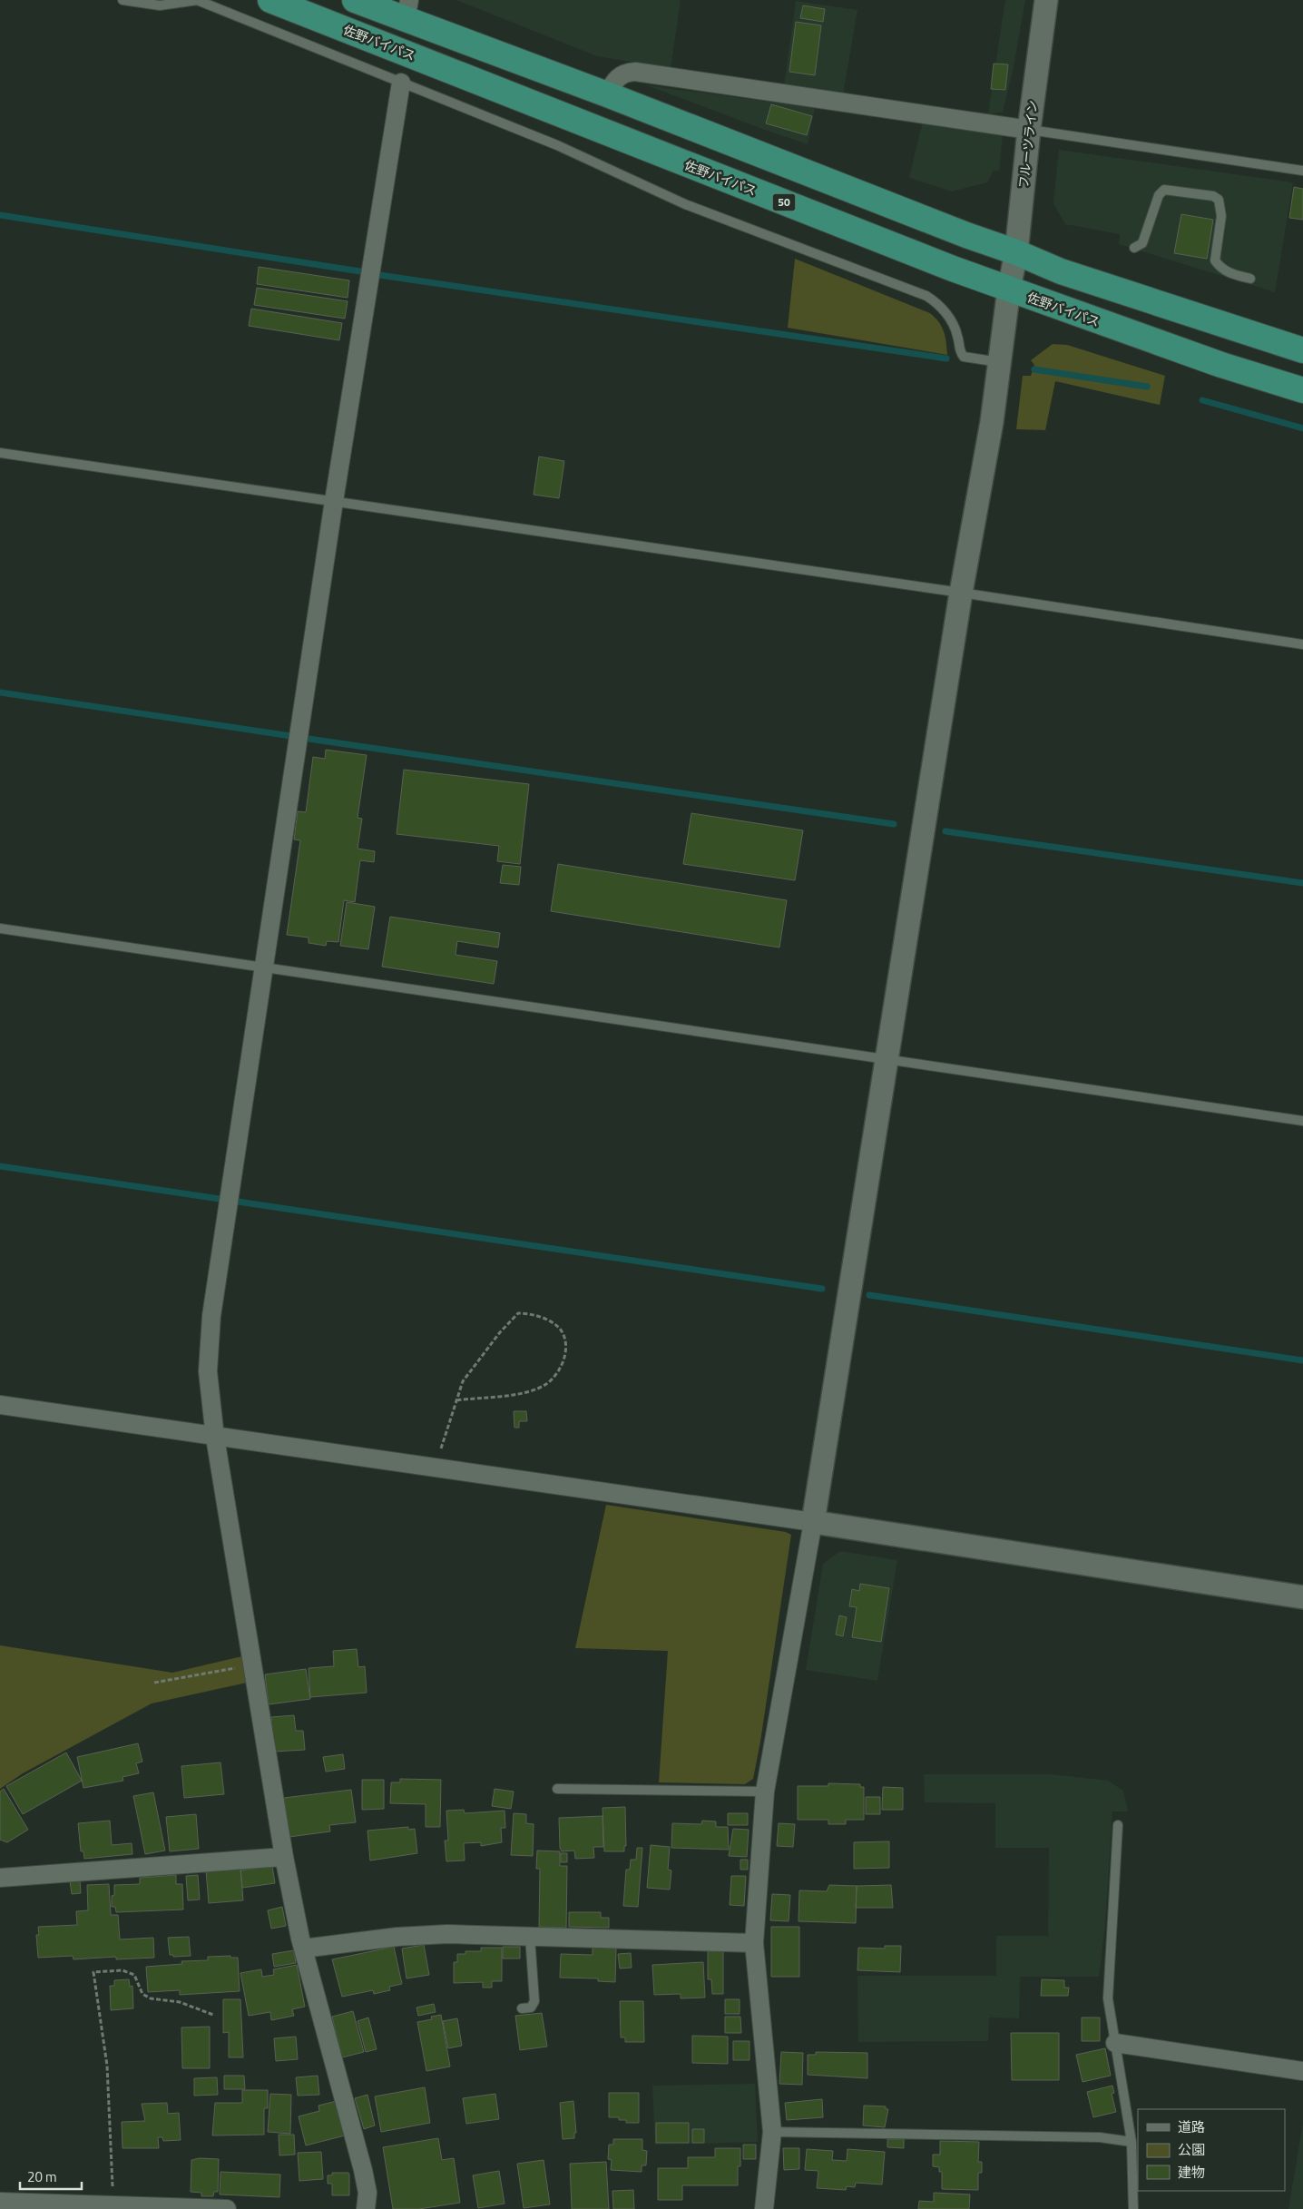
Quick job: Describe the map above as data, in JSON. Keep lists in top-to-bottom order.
{
  "streets": {
    "highway": ["佐野バイパス", "50"],
    "street": ["フルーツライン"]
  },
  "crossings": [
    ["佐野バイパス", "フルーツライン"]
  ],
  "legend": ["道路", "公園", "建物"],
  "scale_bar": "20 m"
}
